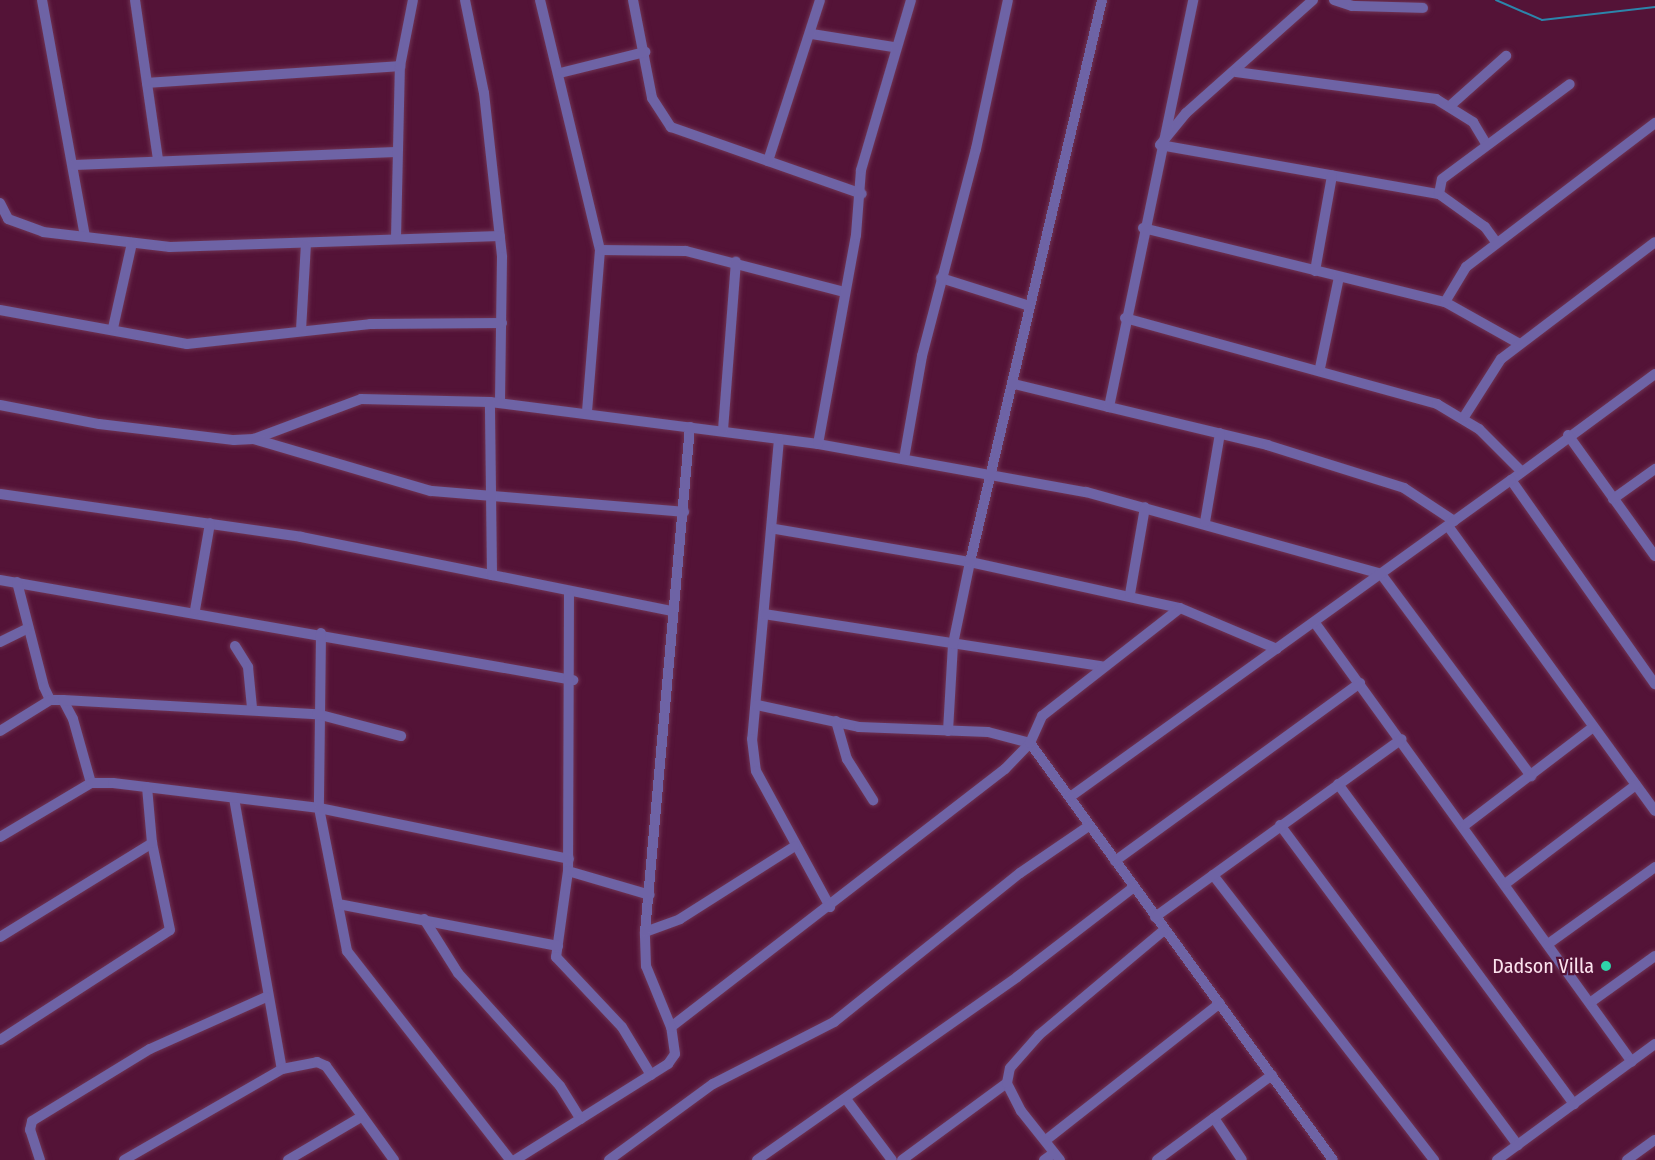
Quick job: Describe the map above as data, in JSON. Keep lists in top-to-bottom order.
{
  "places": ["Dadson Villa"]
}
